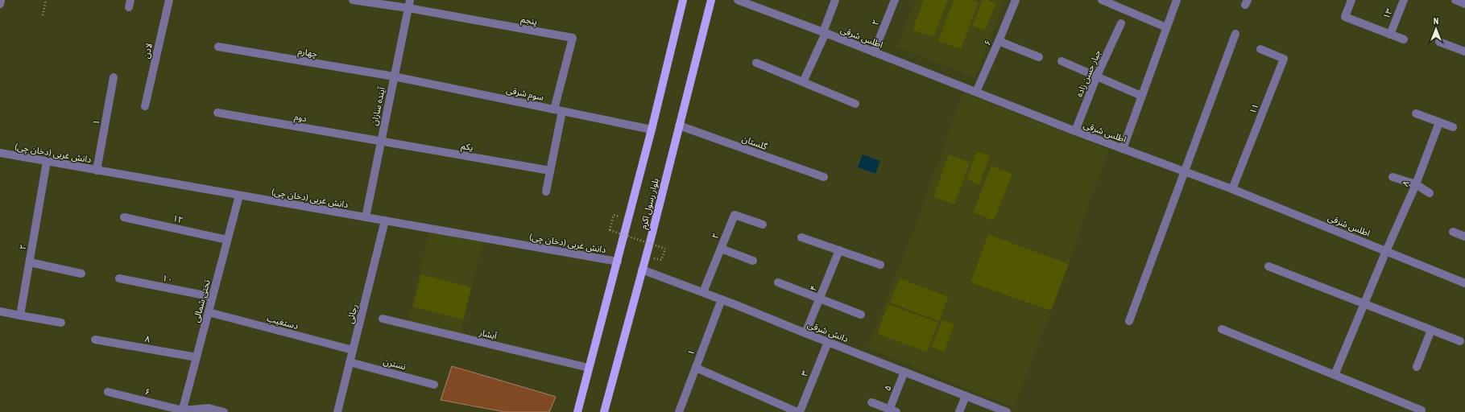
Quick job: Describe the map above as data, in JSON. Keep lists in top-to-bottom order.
{
  "streets": {
    "main road": ["بلوار رسول اکرم"],
    "street": [
      "۱۳",
      "پنجم",
      "۲",
      "اطلس شرقی",
      "۶",
      "لادن",
      "چهارم",
      "جبار حسن زاده",
      "سوم شرقی",
      "آینده سازان",
      "۱۱",
      "دوم",
      "۱",
      "گلستان",
      "یکم",
      "دانش غربی (دخان چی)",
      "۸",
      "۱۲",
      "۱۰",
      "۴",
      "تختی شمالی",
      "رجائی",
      "دستغیب",
      "دانش شرقی",
      "آبشار",
      "نسترن",
      "۳",
      "۵"
    ]
  },
  "crossings": [
    ["پنجم", "سوم شرقی"],
    ["پنجم", "آینده سازان"],
    ["۲", "اطلس شرقی"],
    ["۲", "دانش غربی (دخان چی)"],
    ["۲", "دانش شرقی"],
    ["اطلس شرقی", "۶"],
    ["اطلس شرقی", "جبار حسن زاده"],
    ["اطلس شرقی", "۱۱"],
    ["اطلس شرقی", "۸"],
    ["۶", "تختی شمالی"],
    ["چهارم", "سوم شرقی"],
    ["چهارم", "آینده سازان"],
    ["سوم شرقی", "آینده سازان"],
    ["سوم شرقی", "بلوار رسول اکرم"],
    ["آینده سازان", "دوم"],
    ["آینده سازان", "یکم"],
    ["آینده سازان", "دانش غربی (دخان چی)"],
    ["دوم", "یکم"],
    ["۱", "دانش غربی (دخان چی)"],
    ["۱", "دانش شرقی"],
    ["گلستان", "بلوار رسول اکرم"],
    ["دانش غربی (دخان چی)", "بلوار رسول اکرم"],
    ["دانش غربی (دخان چی)", "تختی شمالی"],
    ["دانش غربی (دخان چی)", "رجائی"],
    ["۸", "تختی شمالی"],
    ["بلوار رسول اکرم", "دانش شرقی"],
    ["بلوار رسول اکرم", "آبشار"],
    ["۱۲", "تختی شمالی"],
    ["۱۰", "تختی شمالی"],
    ["۴", "دانش شرقی"],
    ["تختی شمالی", "دستغیب"],
    ["رجائی", "دستغیب"],
    ["رجائی", "نسترن"],
    ["دانش شرقی", "۳"],
    ["دانش شرقی", "۵"]
  ],
  "north": "top"
}
